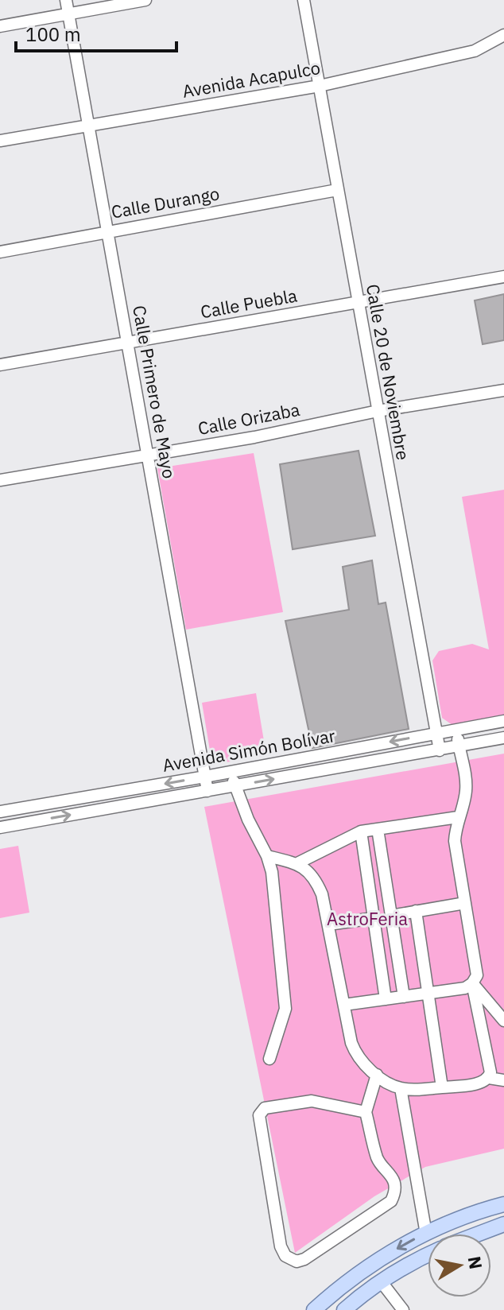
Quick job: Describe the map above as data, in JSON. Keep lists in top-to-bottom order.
{
  "streets": {
    "street": [
      "Avenida Acapulco",
      "Calle Durango",
      "Calle Puebla",
      "Calle 20 de Noviembre",
      "Calle Primero de Mayo",
      "Calle Orizaba",
      "Avenida Simón Bolívar"
    ]
  },
  "crossings": [
    ["Avenida Acapulco", "Calle 20 de Noviembre"],
    ["Avenida Acapulco", "Calle Primero de Mayo"],
    ["Calle Durango", "Calle 20 de Noviembre"],
    ["Calle Durango", "Calle Primero de Mayo"],
    ["Calle Puebla", "Calle 20 de Noviembre"],
    ["Calle Puebla", "Calle Primero de Mayo"],
    ["Calle 20 de Noviembre", "Calle Orizaba"],
    ["Calle 20 de Noviembre", "Avenida Simón Bolívar"],
    ["Calle Primero de Mayo", "Calle Orizaba"],
    ["Calle Primero de Mayo", "Avenida Simón Bolívar"]
  ],
  "parks": ["AstroFeria"],
  "scale_bar": "100 m",
  "north": "right"
}
